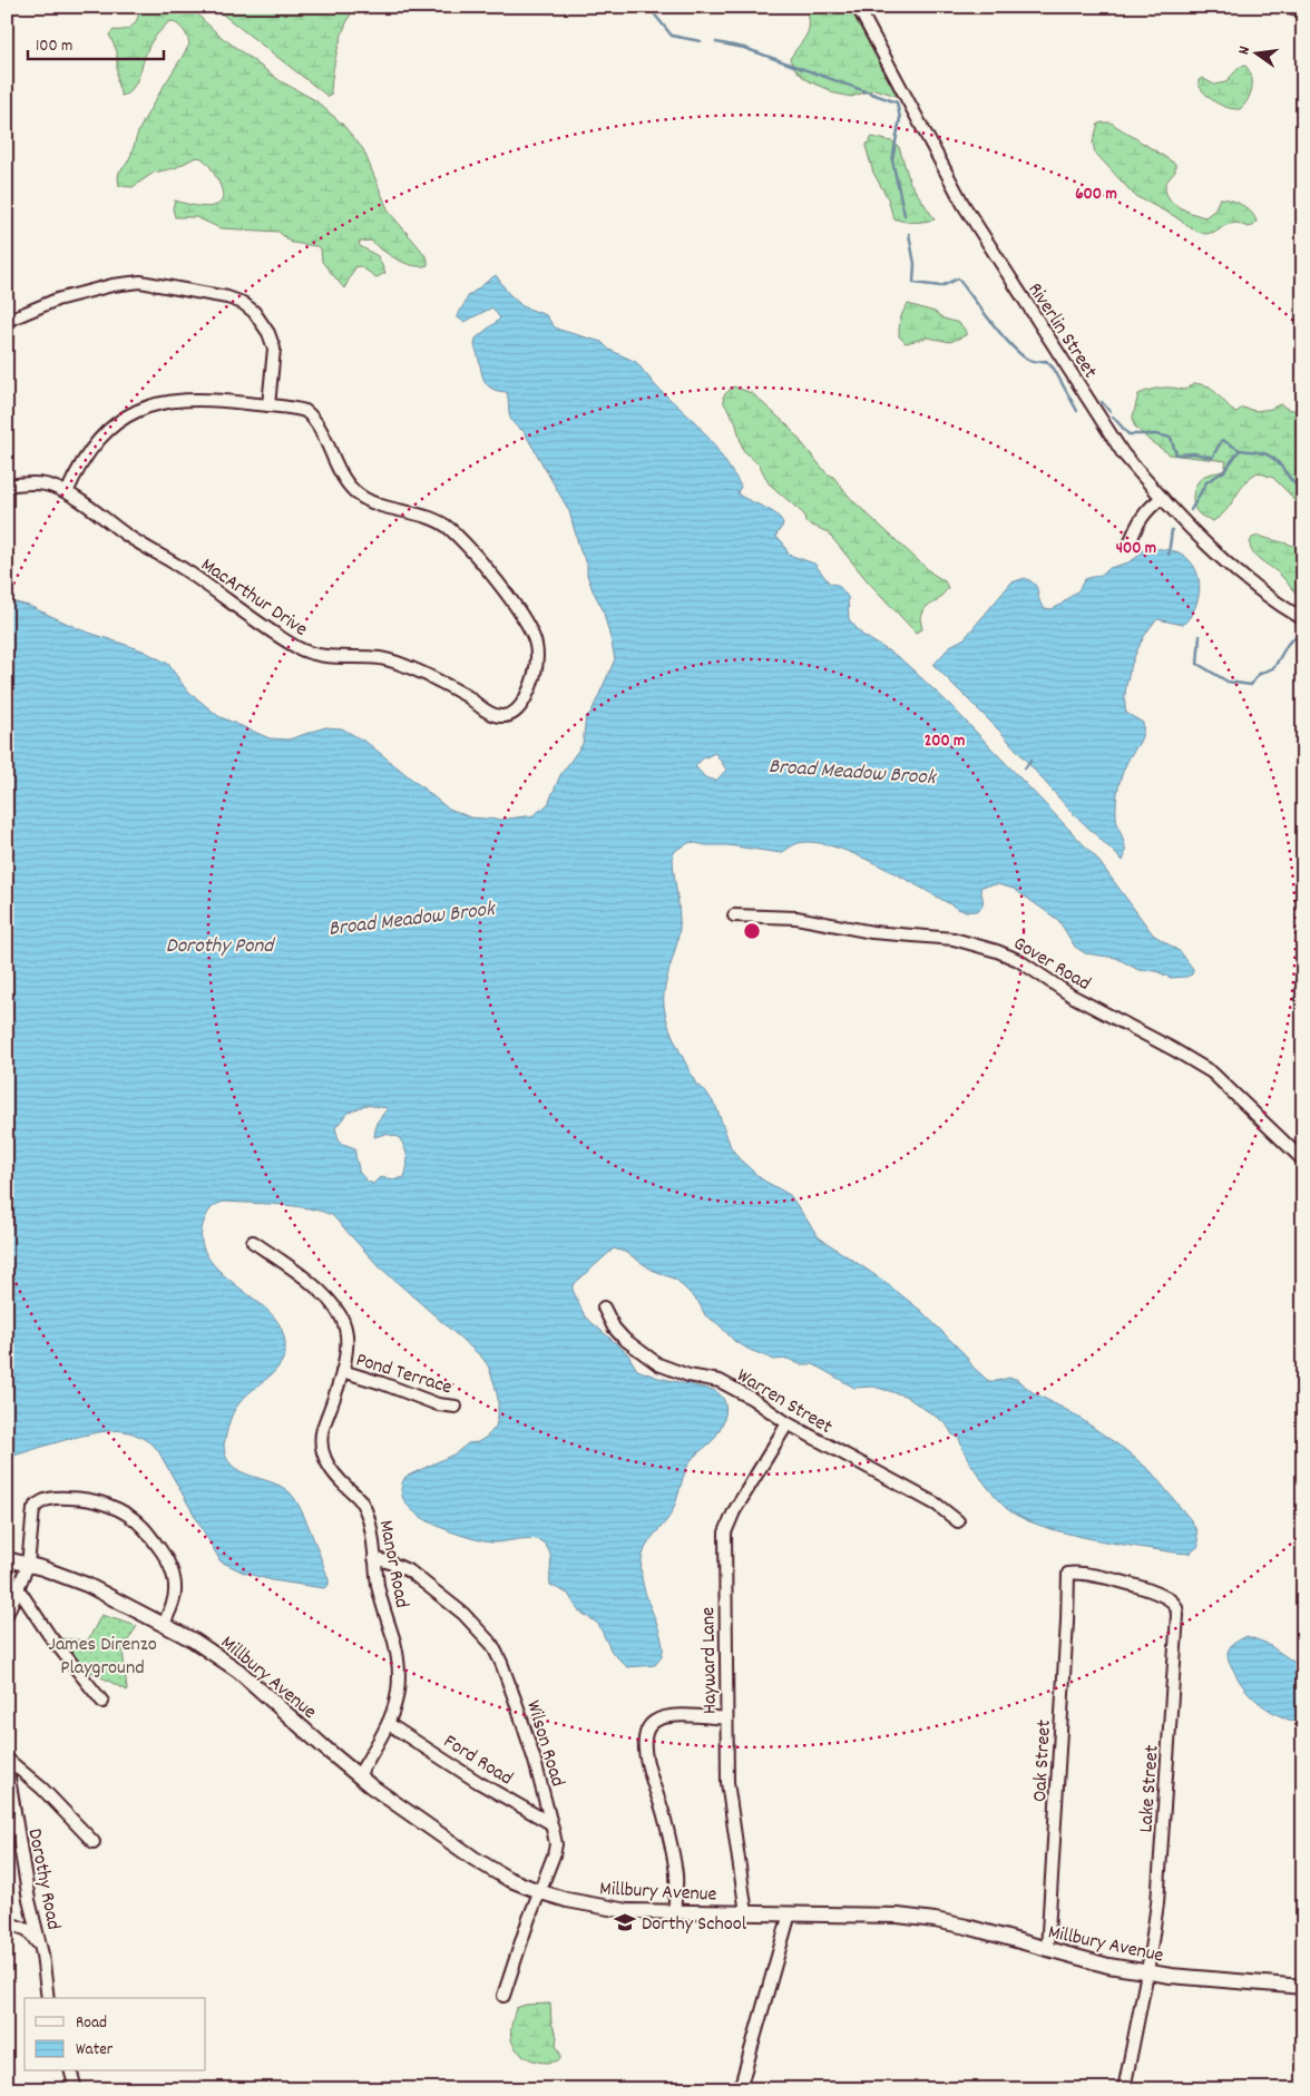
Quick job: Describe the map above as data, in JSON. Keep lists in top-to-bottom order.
{
  "streets": {
    "main road": ["Millbury Avenue"],
    "street": [
      "Riverlin Street",
      "MacArthur Drive",
      "Gover Road",
      "Pond Terrace",
      "Warren Street",
      "Manor Road",
      "Hayward Lane",
      "Wilson Road",
      "Ford Road",
      "Oak Street",
      "Lake Street",
      "Dorothy Road"
    ]
  },
  "crossings": [
    ["Pond Terrace", "Manor Road"],
    ["Warren Street", "Hayward Lane"],
    ["Manor Road", "Millbury Avenue"],
    ["Manor Road", "Wilson Road"],
    ["Manor Road", "Ford Road"],
    ["Hayward Lane", "Millbury Avenue"],
    ["Millbury Avenue", "Wilson Road"],
    ["Millbury Avenue", "Oak Street"],
    ["Millbury Avenue", "Lake Street"],
    ["Wilson Road", "Ford Road"],
    ["Oak Street", "Lake Street"]
  ],
  "water": ["Broad Meadow Brook", "Dorothy Pond"],
  "parks": ["James Direnzo Playground"],
  "places": {
    "school or university": ["Dorthy School"]
  },
  "legend": ["Road", "Water"],
  "scale_bar": "100 m",
  "north": "left",
  "rings": ["600 m", "400 m", "200 m"]
}
